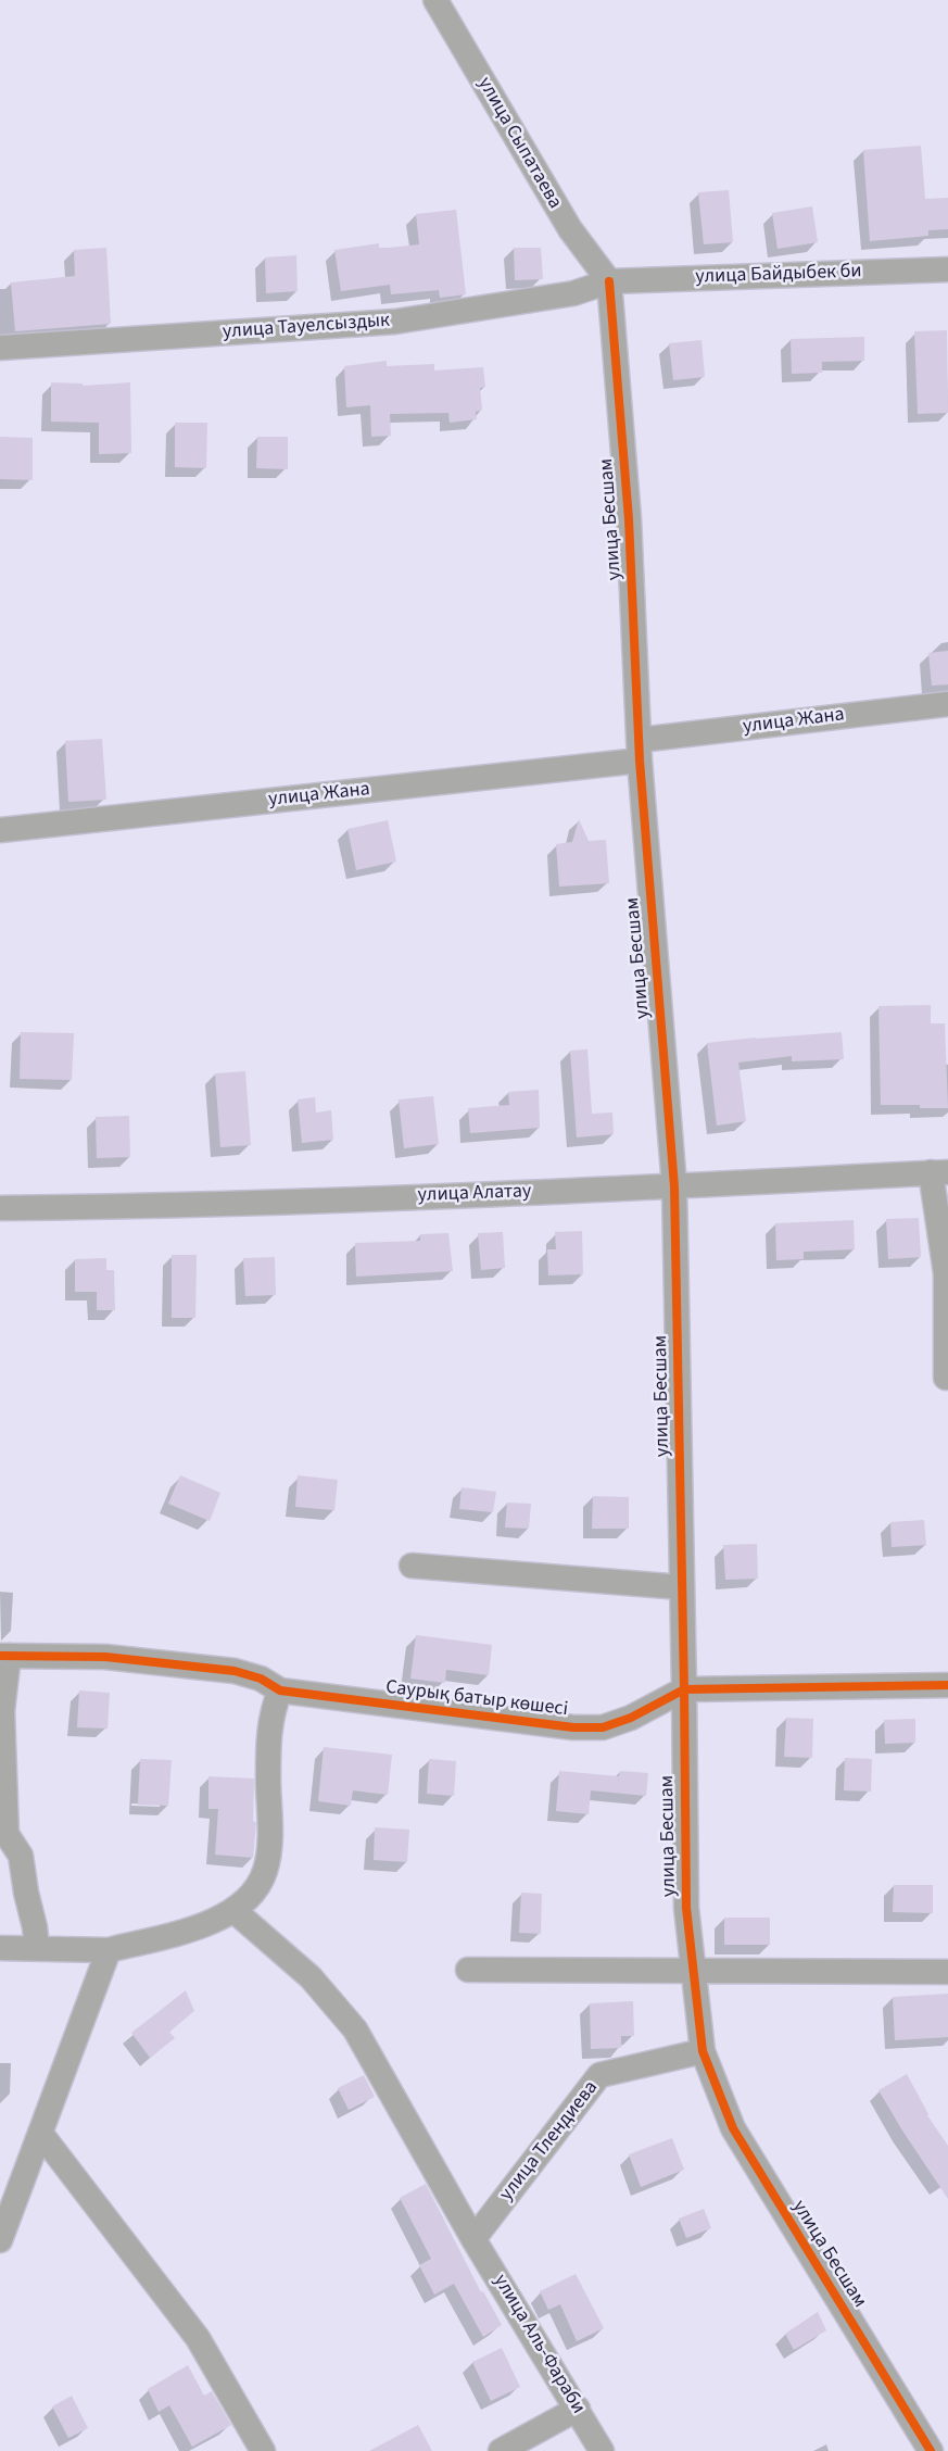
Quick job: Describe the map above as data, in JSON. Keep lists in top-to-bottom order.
{
  "streets": {
    "street": [
      "улица Сыпатаева",
      "улица Байдыбек би",
      "улица Тауелсыздык",
      "улица Бесшам",
      "улица Жана",
      "улица Алатау",
      "Саурық батыр көшесі",
      "улица Тлендиева",
      "улица Аль-Фараби"
    ]
  },
  "crossings": [
    ["улица Сыпатаева", "улица Байдыбек би"],
    ["улица Сыпатаева", "улица Тауелсыздык"],
    ["улица Сыпатаева", "улица Бесшам"],
    ["улица Байдыбек би", "улица Тауелсыздык"],
    ["улица Байдыбек би", "улица Бесшам"],
    ["улица Тауелсыздык", "улица Бесшам"],
    ["улица Бесшам", "улица Жана"],
    ["улица Бесшам", "улица Алатау"],
    ["улица Бесшам", "Саурық батыр көшесі"],
    ["улица Бесшам", "улица Тлендиева"],
    ["улица Тлендиева", "улица Аль-Фараби"]
  ]
}
